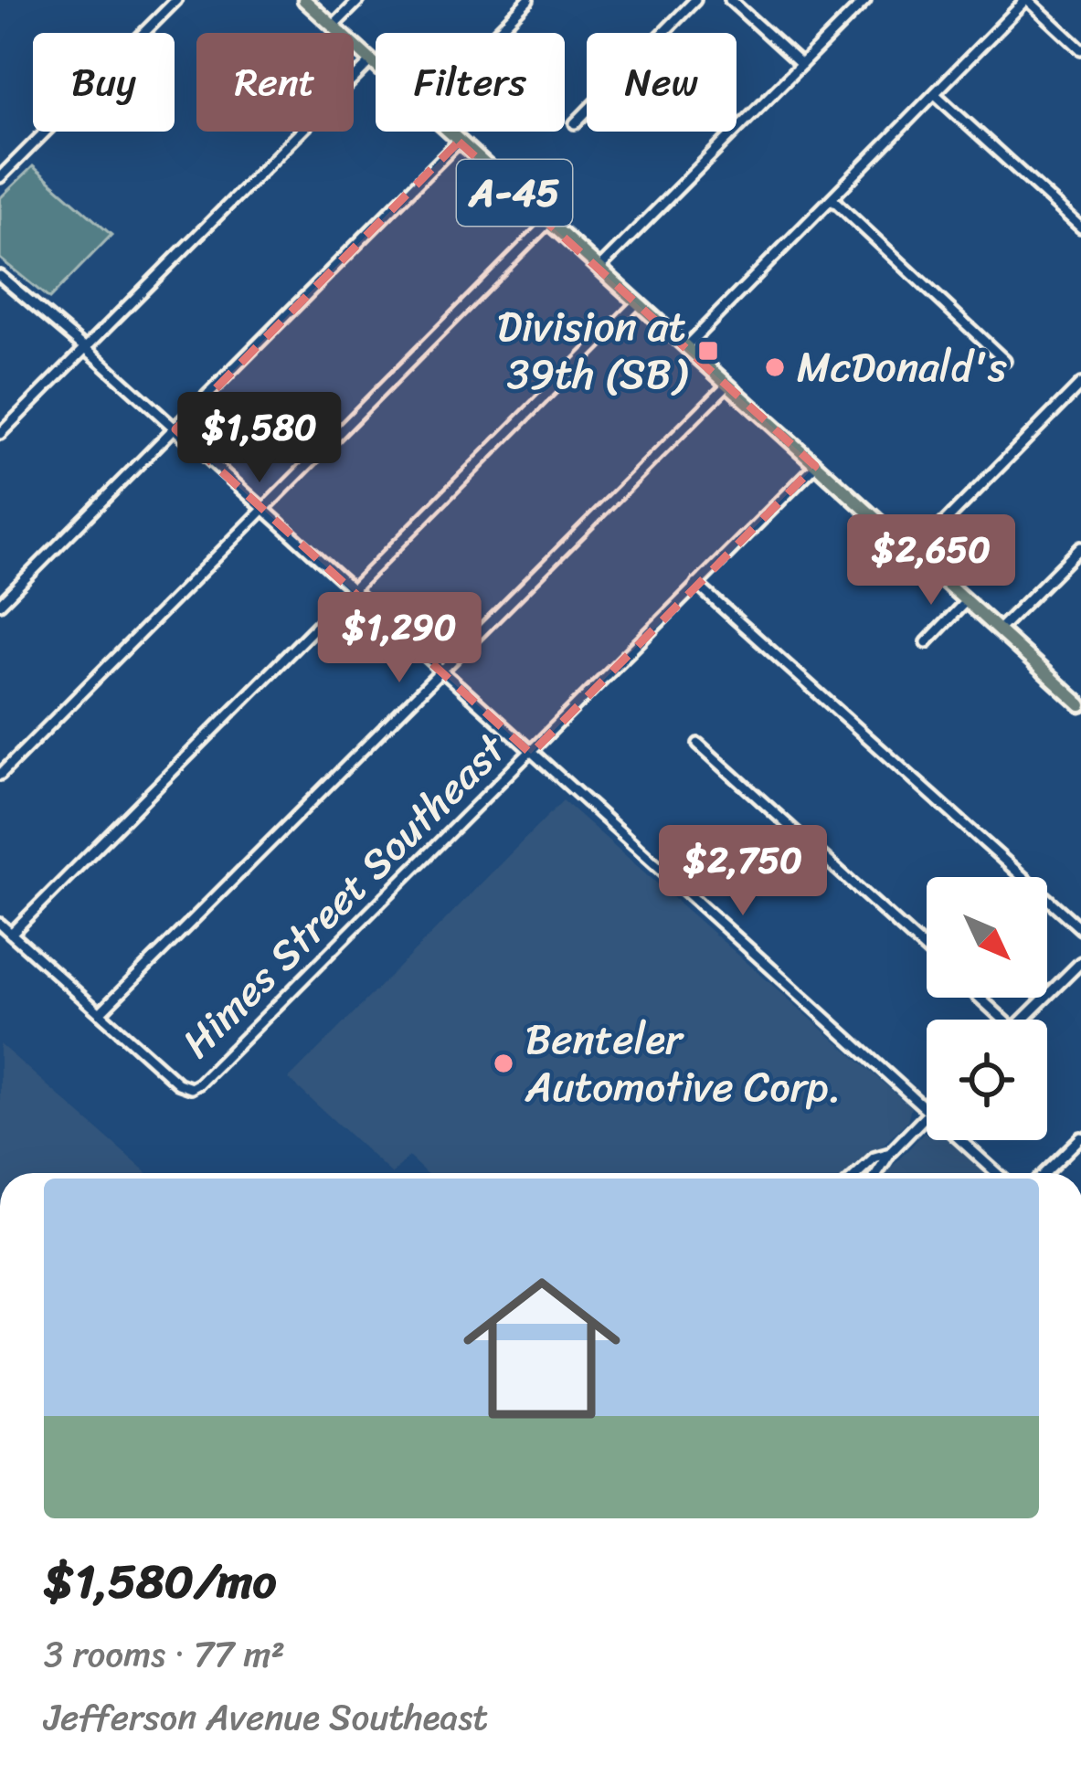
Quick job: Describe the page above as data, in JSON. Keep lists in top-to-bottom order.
{
  "streets": {
    "main road": ["A-45"],
    "street": ["Himes Street Southeast"]
  },
  "crossings": [
    ["A-45", "Himes Street Southeast"]
  ],
  "places": {
    "transit": ["Division at 39th (SB)"],
    "other": ["McDonald's", "Benteler Automotive Corp."]
  },
  "north": "bottom right",
  "page": {
    "chip": [
      "Buy",
      "Rent",
      "Filters",
      "New"
    ],
    "price": [
      "$1,580",
      "$2,650",
      "$1,290",
      "$2,750"
    ],
    "list": [
      {
        "name": "$1,580/mo",
        "note": "3 rooms · 77 m² · Jefferson Avenue Southeast"
      }
    ]
  }
}
